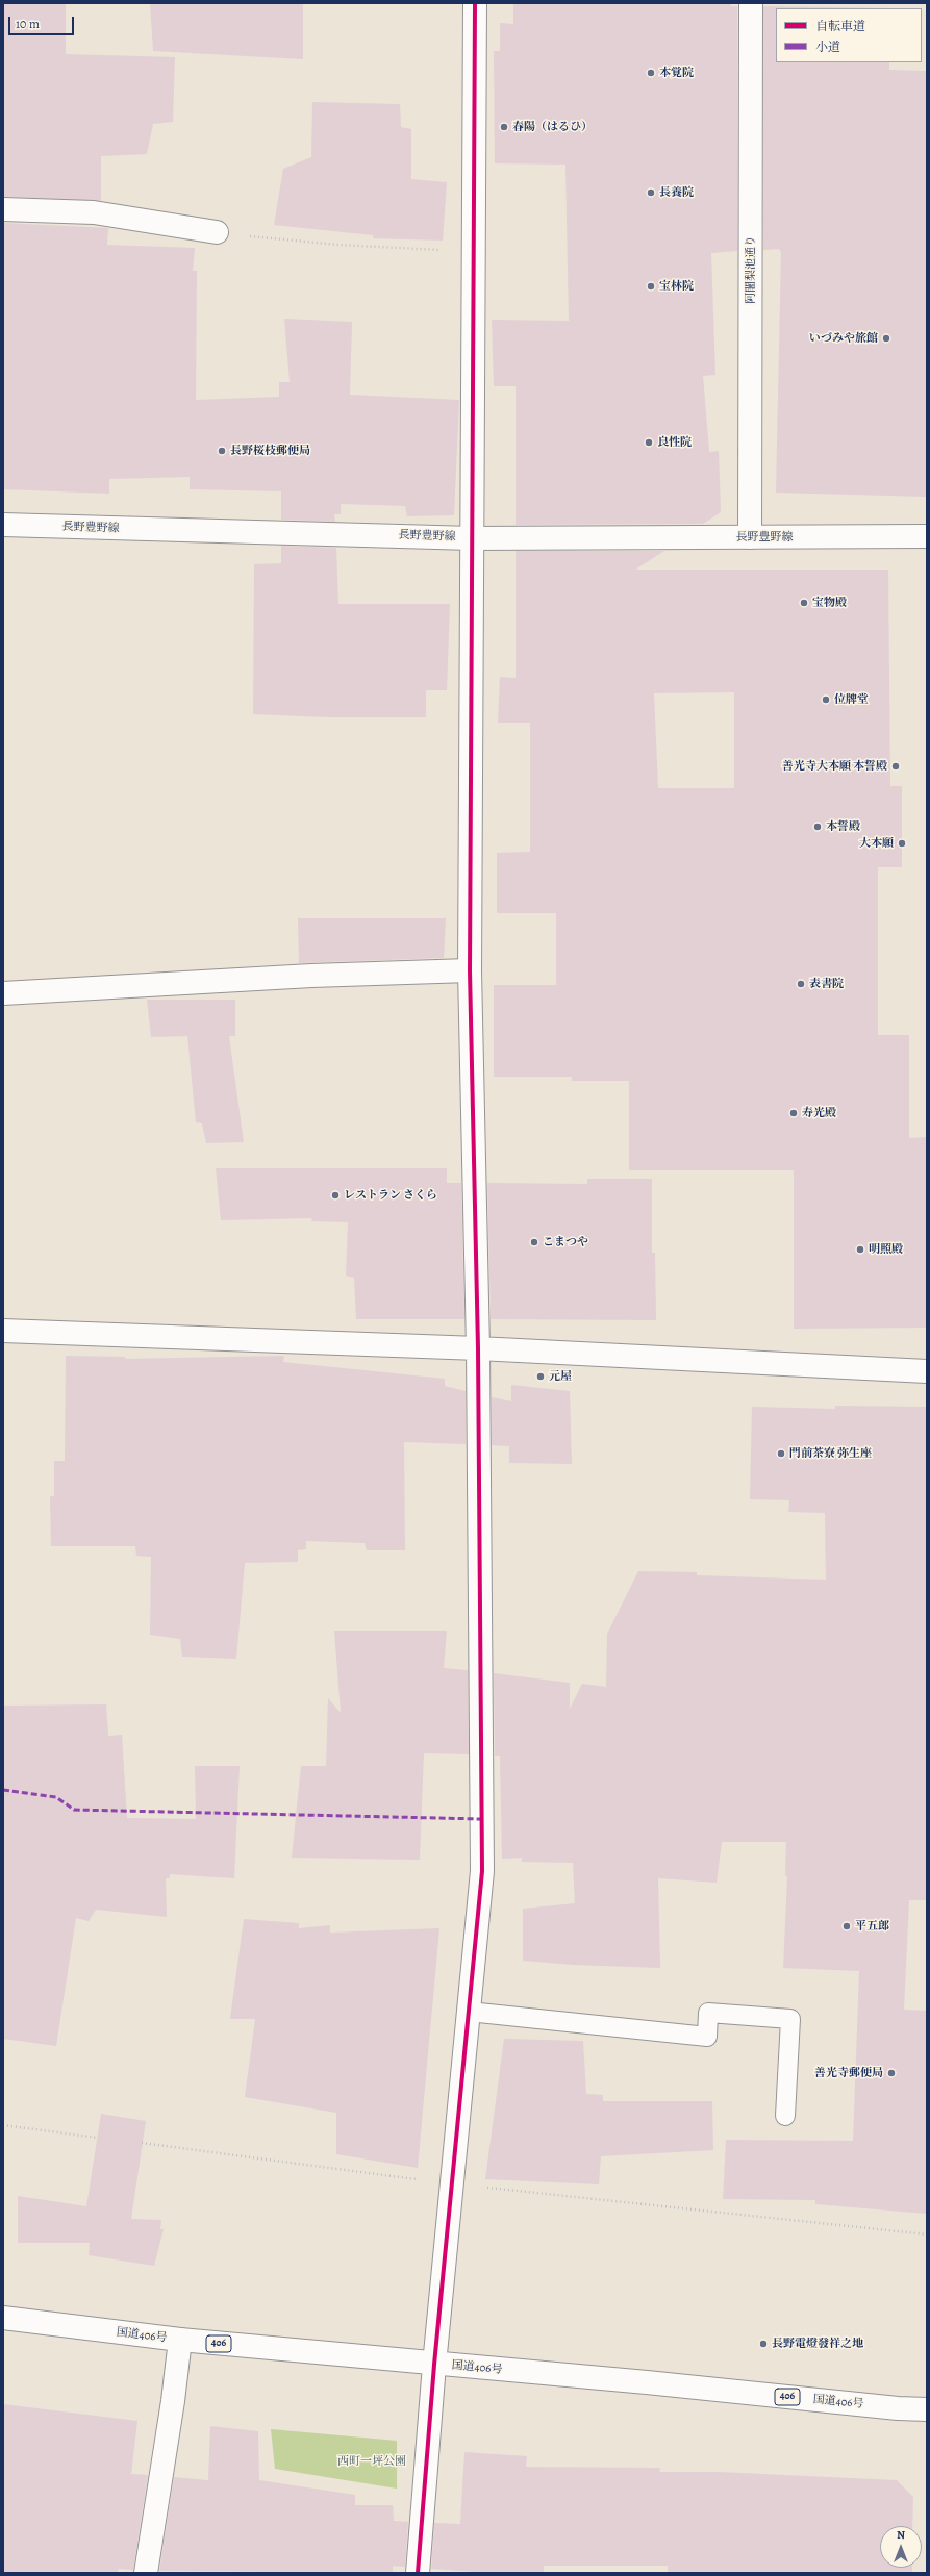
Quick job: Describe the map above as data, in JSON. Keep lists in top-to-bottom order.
{
  "streets": {
    "main road": [
      "阿闍梨池通り",
      "長野豊野線",
      "国道406号",
      "406"
    ]
  },
  "crossings": [
    ["阿闍梨池通り", "長野豊野線"]
  ],
  "parks": ["西町一坪公園"],
  "places": [
    "本覚院",
    "春陽（はるひ）",
    "長養院",
    "宝林院",
    "いづみや旅館",
    "良性院",
    "長野桜枝郵便局",
    "宝物殿",
    "位牌堂",
    "善光寺大本願 本誓殿",
    "本誓殿",
    "大本願",
    "表書院",
    "寿光殿",
    "レストラン さくら",
    "こまつや",
    "明照殿",
    "元屋",
    "門前茶寮 弥生座",
    "平五郎",
    "善光寺郵便局",
    "長野電燈發祥之地"
  ],
  "legend": ["自転車道", "小道"],
  "scale_bar": "10 m",
  "north": "top"
}
